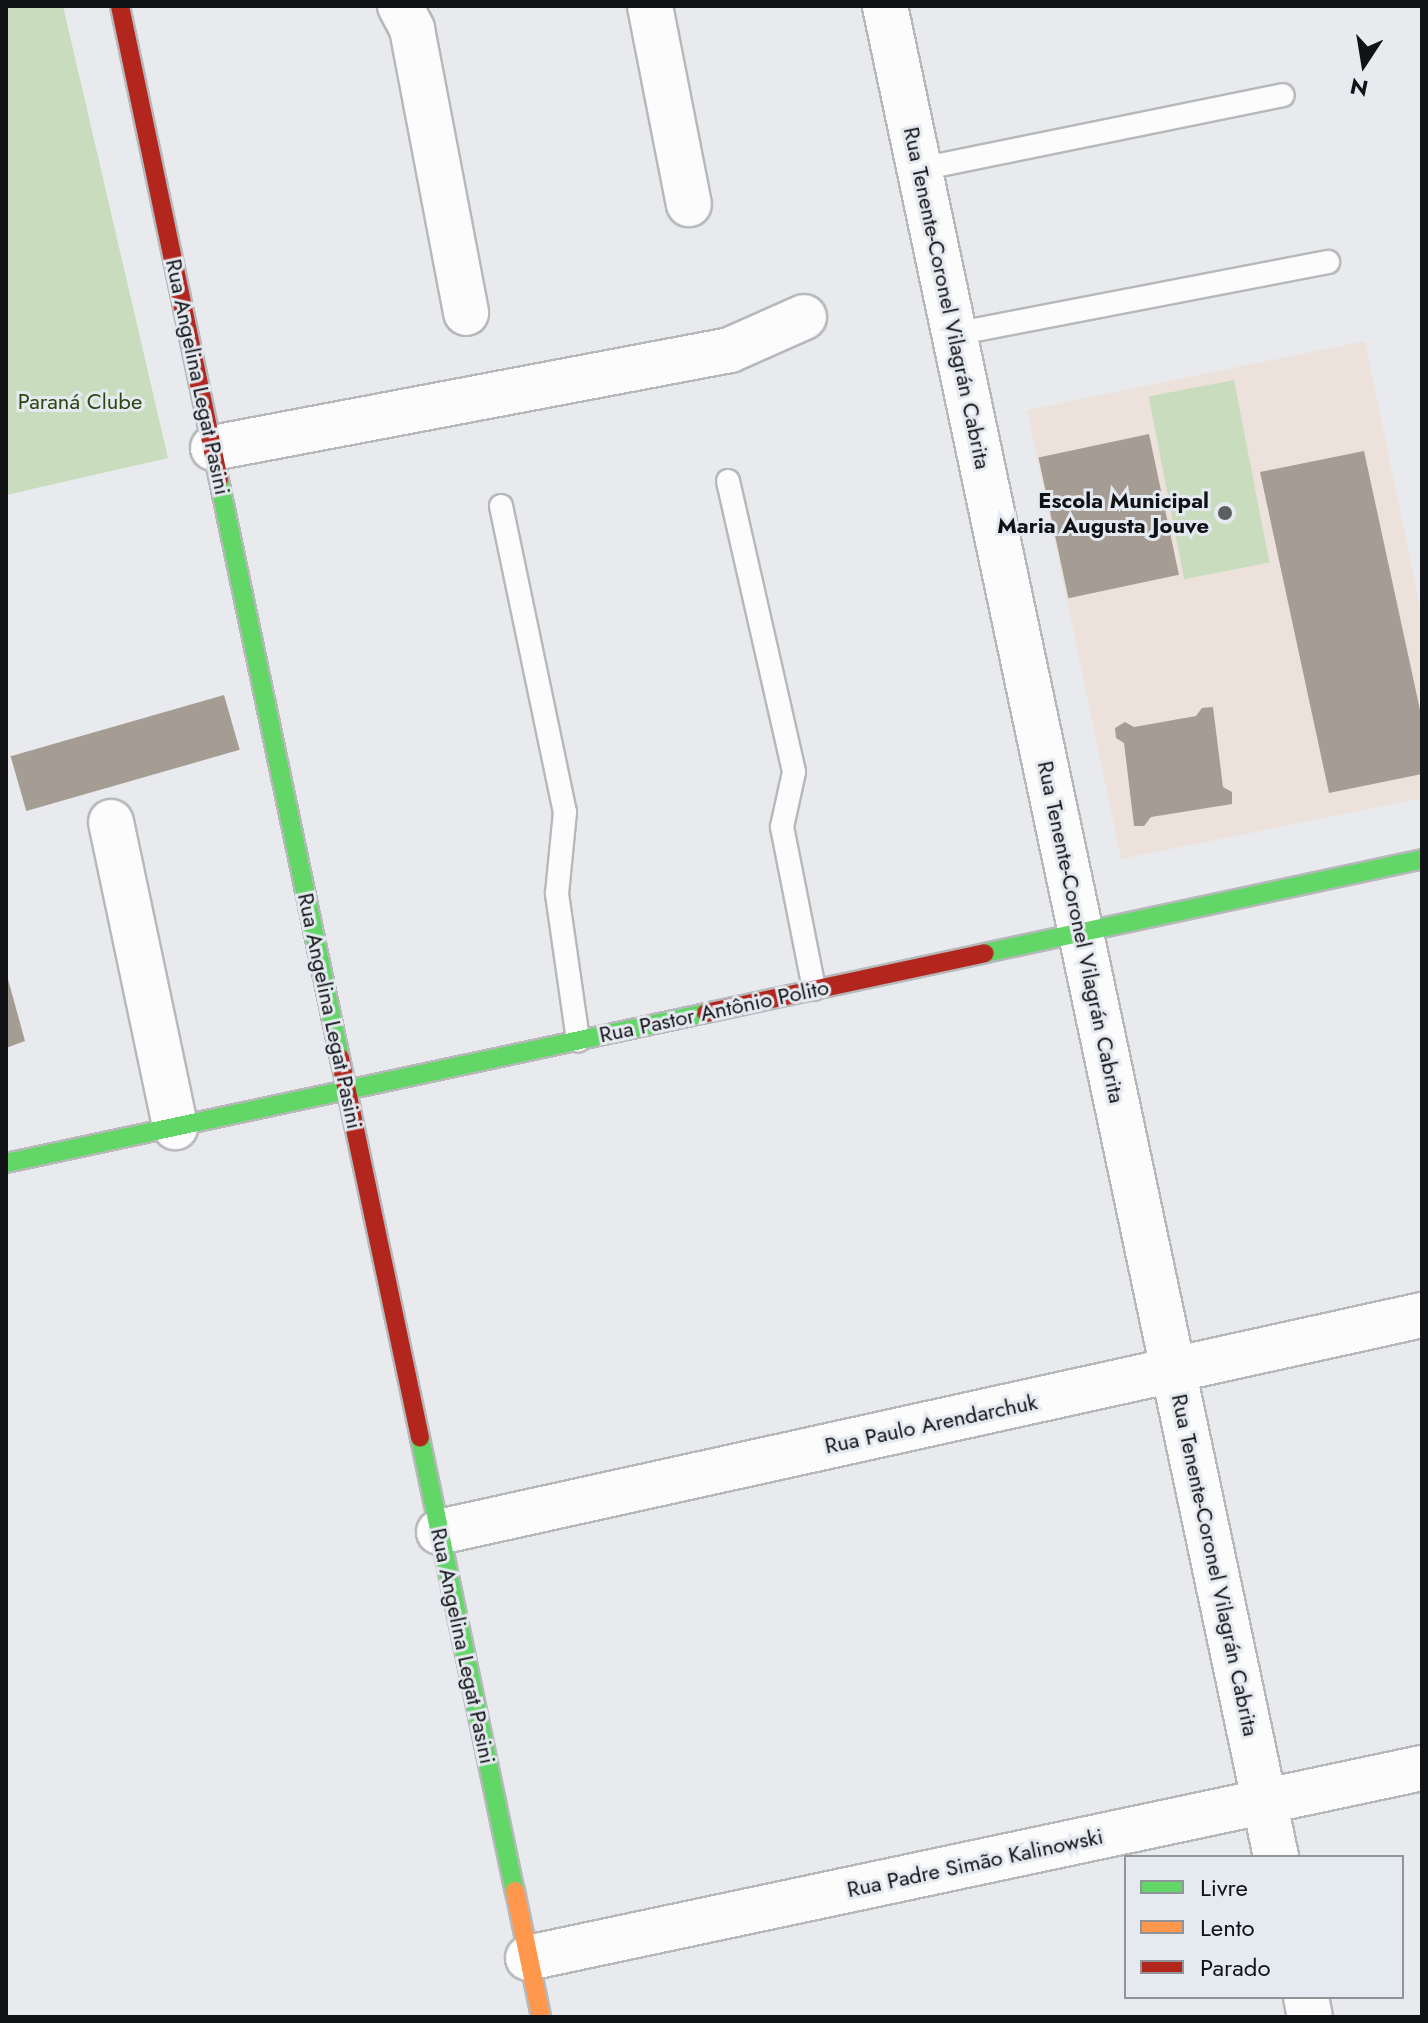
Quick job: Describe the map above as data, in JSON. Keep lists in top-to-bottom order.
{
  "streets": {
    "street": [
      "Rua Tenente-Coronel Vilagrán Cabrita",
      "Rua Angelina Legat Pasini",
      "Rua Pastor Antônio Polito",
      "Rua Paulo Arendarchuk",
      "Rua Padre Simão Kalinowski"
    ]
  },
  "crossings": [
    ["Rua Tenente-Coronel Vilagrán Cabrita", "Rua Pastor Antônio Polito"],
    ["Rua Tenente-Coronel Vilagrán Cabrita", "Rua Paulo Arendarchuk"],
    ["Rua Tenente-Coronel Vilagrán Cabrita", "Rua Padre Simão Kalinowski"],
    ["Rua Angelina Legat Pasini", "Rua Pastor Antônio Polito"],
    ["Rua Angelina Legat Pasini", "Rua Paulo Arendarchuk"],
    ["Rua Angelina Legat Pasini", "Rua Padre Simão Kalinowski"]
  ],
  "parks": ["Paraná Clube"],
  "places": ["Escola Municipal Maria Augusta Jouve"],
  "legend": ["Livre", "Lento", "Parado"],
  "north": "bottom"
}
